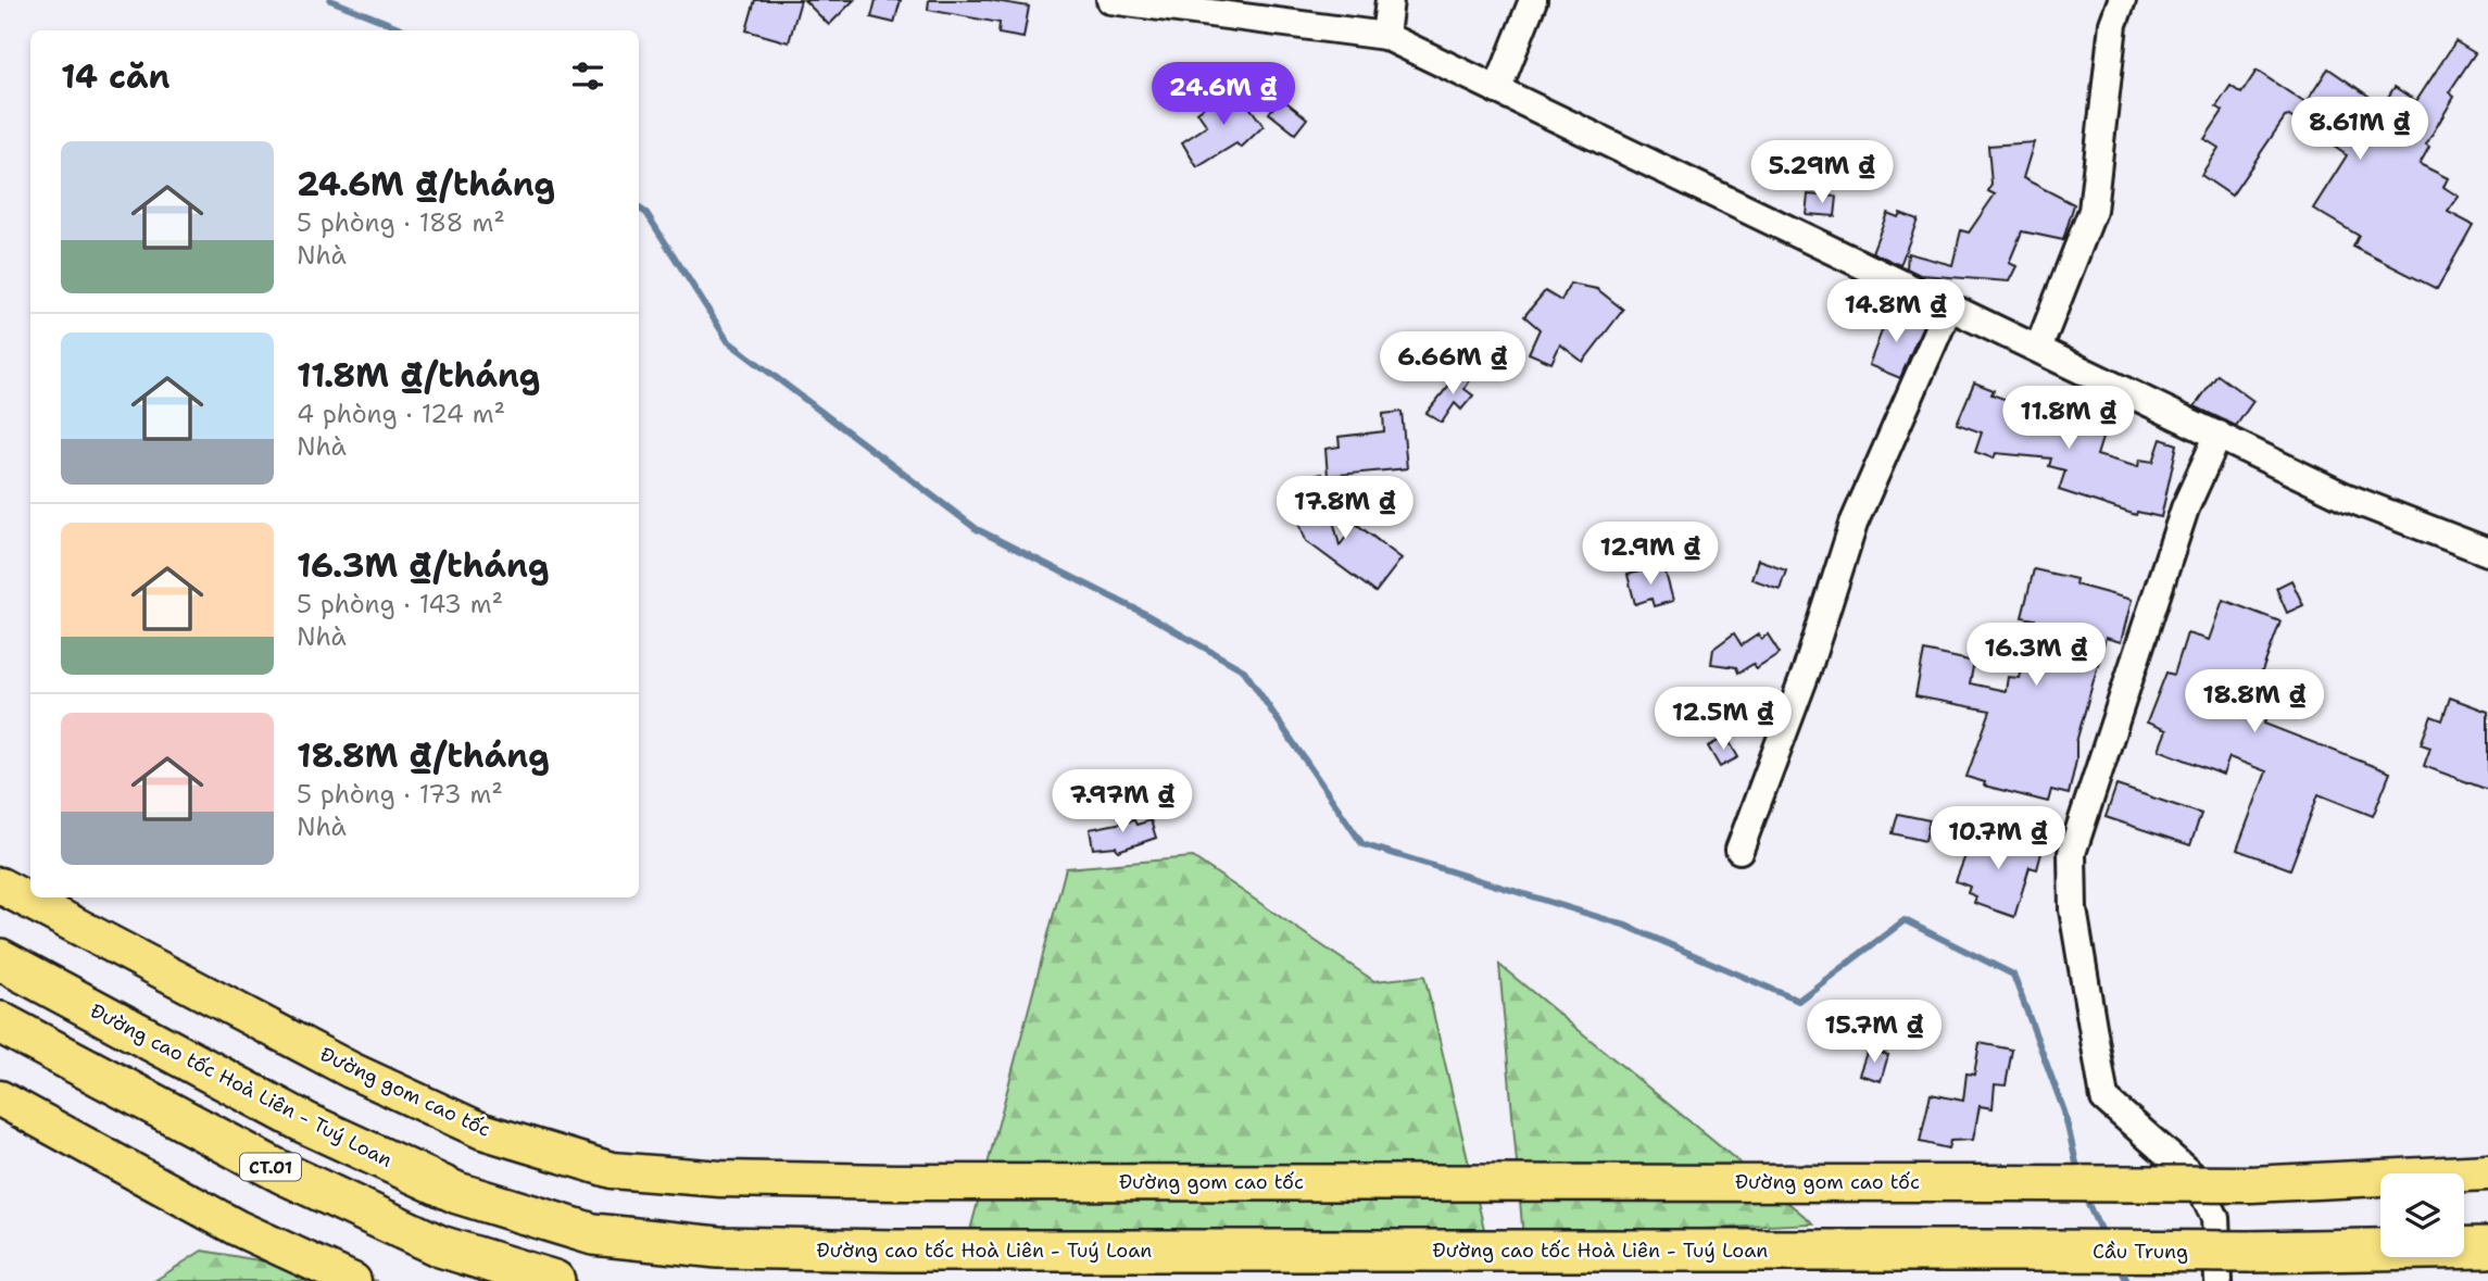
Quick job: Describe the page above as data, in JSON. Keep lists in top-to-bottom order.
{
  "streets": {
    "highway": ["Đường cao tốc Hoà Liên - Tuý Loan", "CT.01", "Cầu Trung"],
    "main road": ["Đường gom cao tốc"]
  },
  "crossings": [
    ["Đường cao tốc Hoà Liên - Tuý Loan", "Cầu Trung"]
  ],
  "page": {
    "heading": "14 căn",
    "price": [
      "24.6M ₫",
      "8.61M ₫",
      "5.29M ₫",
      "14.8M ₫",
      "6.66M ₫",
      "11.8M ₫",
      "17.8M ₫",
      "12.9M ₫",
      "16.3M ₫",
      "18.8M ₫",
      "12.5M ₫",
      "7.97M ₫",
      "10.7M ₫",
      "15.7M ₫"
    ],
    "list": [
      {
        "name": "24.6M ₫/tháng",
        "note": "5 phòng · 188 m² · Nhà"
      },
      {
        "name": "11.8M ₫/tháng",
        "note": "4 phòng · 124 m² · Nhà"
      },
      {
        "name": "16.3M ₫/tháng",
        "note": "5 phòng · 143 m² · Nhà"
      },
      {
        "name": "18.8M ₫/tháng",
        "note": "5 phòng · 173 m² · Nhà"
      }
    ]
  }
}
